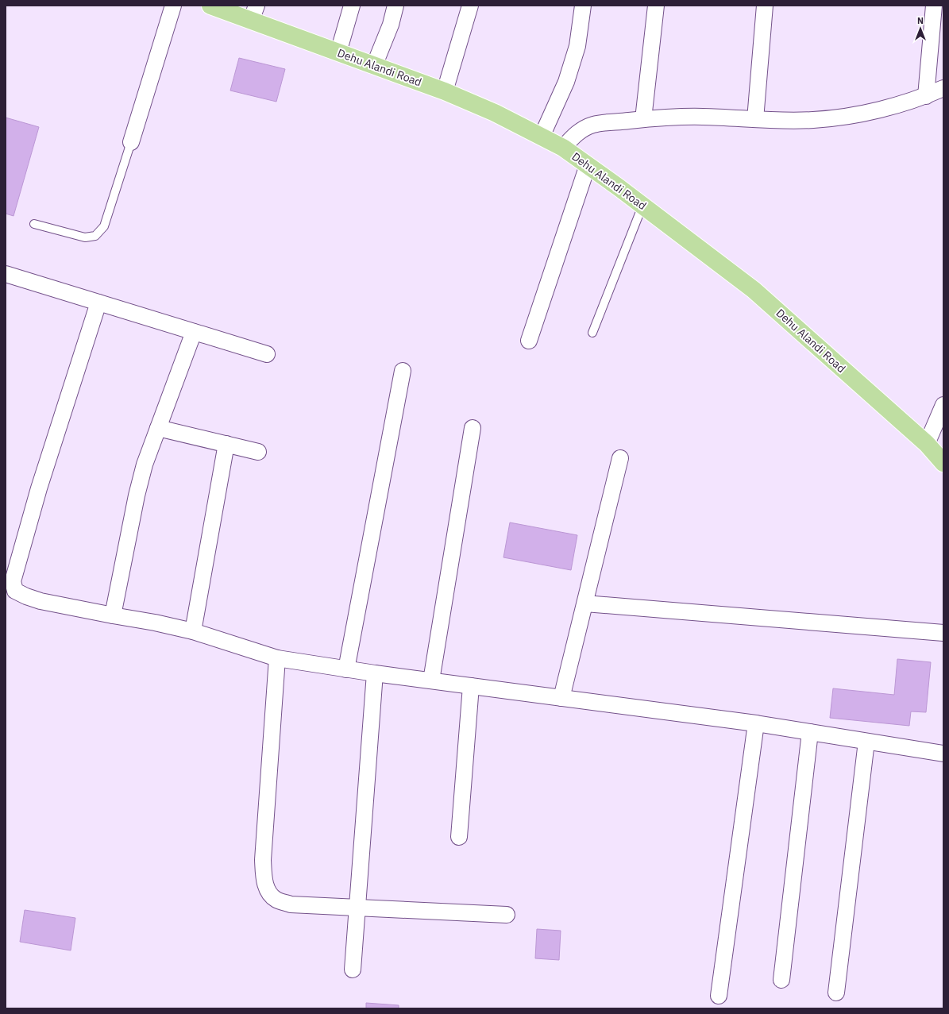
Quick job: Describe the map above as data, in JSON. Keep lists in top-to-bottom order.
{
  "streets": {
    "main road": ["Dehu Alandi Road"]
  },
  "north": "top"
}
